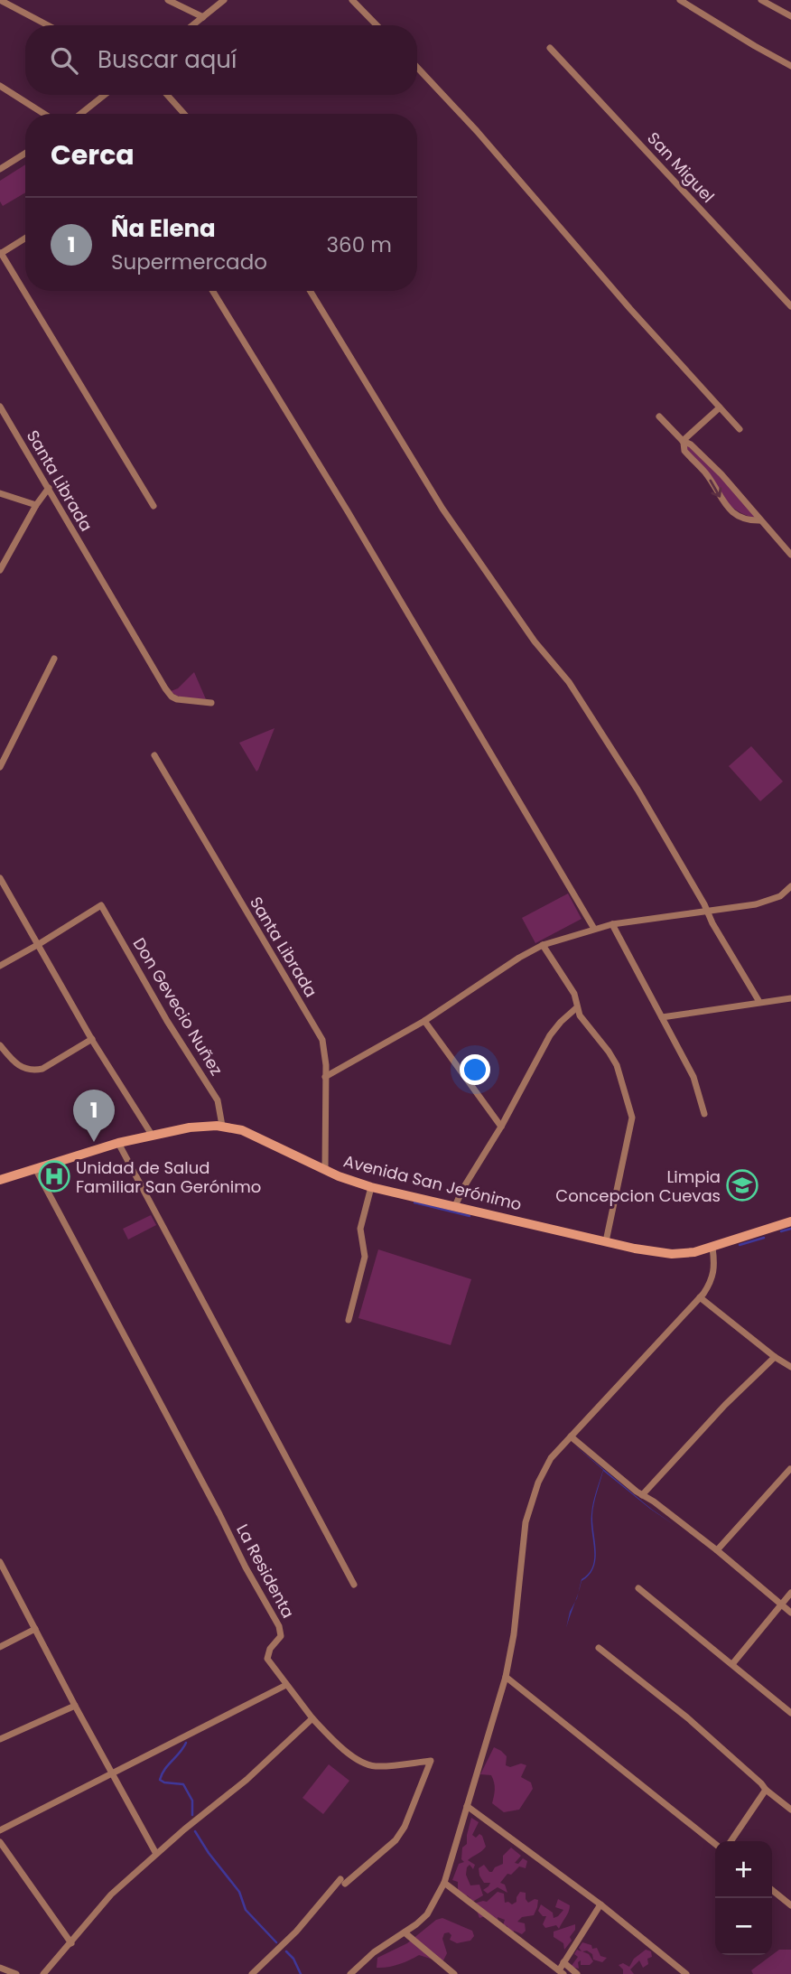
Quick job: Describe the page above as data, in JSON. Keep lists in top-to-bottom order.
{
  "streets": {
    "street": [
      "San Miguel",
      "Santa Librada",
      "Don Gevecio Nuñez",
      "Avenida San Jerónimo",
      "La Residenta"
    ]
  },
  "crossings": [
    ["Santa Librada", "Avenida San Jerónimo"],
    ["Don Gevecio Nuñez", "Avenida San Jerónimo"],
    ["Avenida San Jerónimo", "La Residenta"]
  ],
  "places": {
    "hospital": ["Unidad de Salud Familiar San Gerónimo"],
    "school or university": ["Limpia Concepcion Cuevas"]
  },
  "page": {
    "search": "Buscar aquí",
    "heading": "Cerca",
    "list": [
      {
        "mark": "1",
        "name": "Ña Elena",
        "note": "Supermercado",
        "value": "360 m"
      }
    ],
    "pins": "1",
    "map_buttons": ["+", "−"]
  }
}
